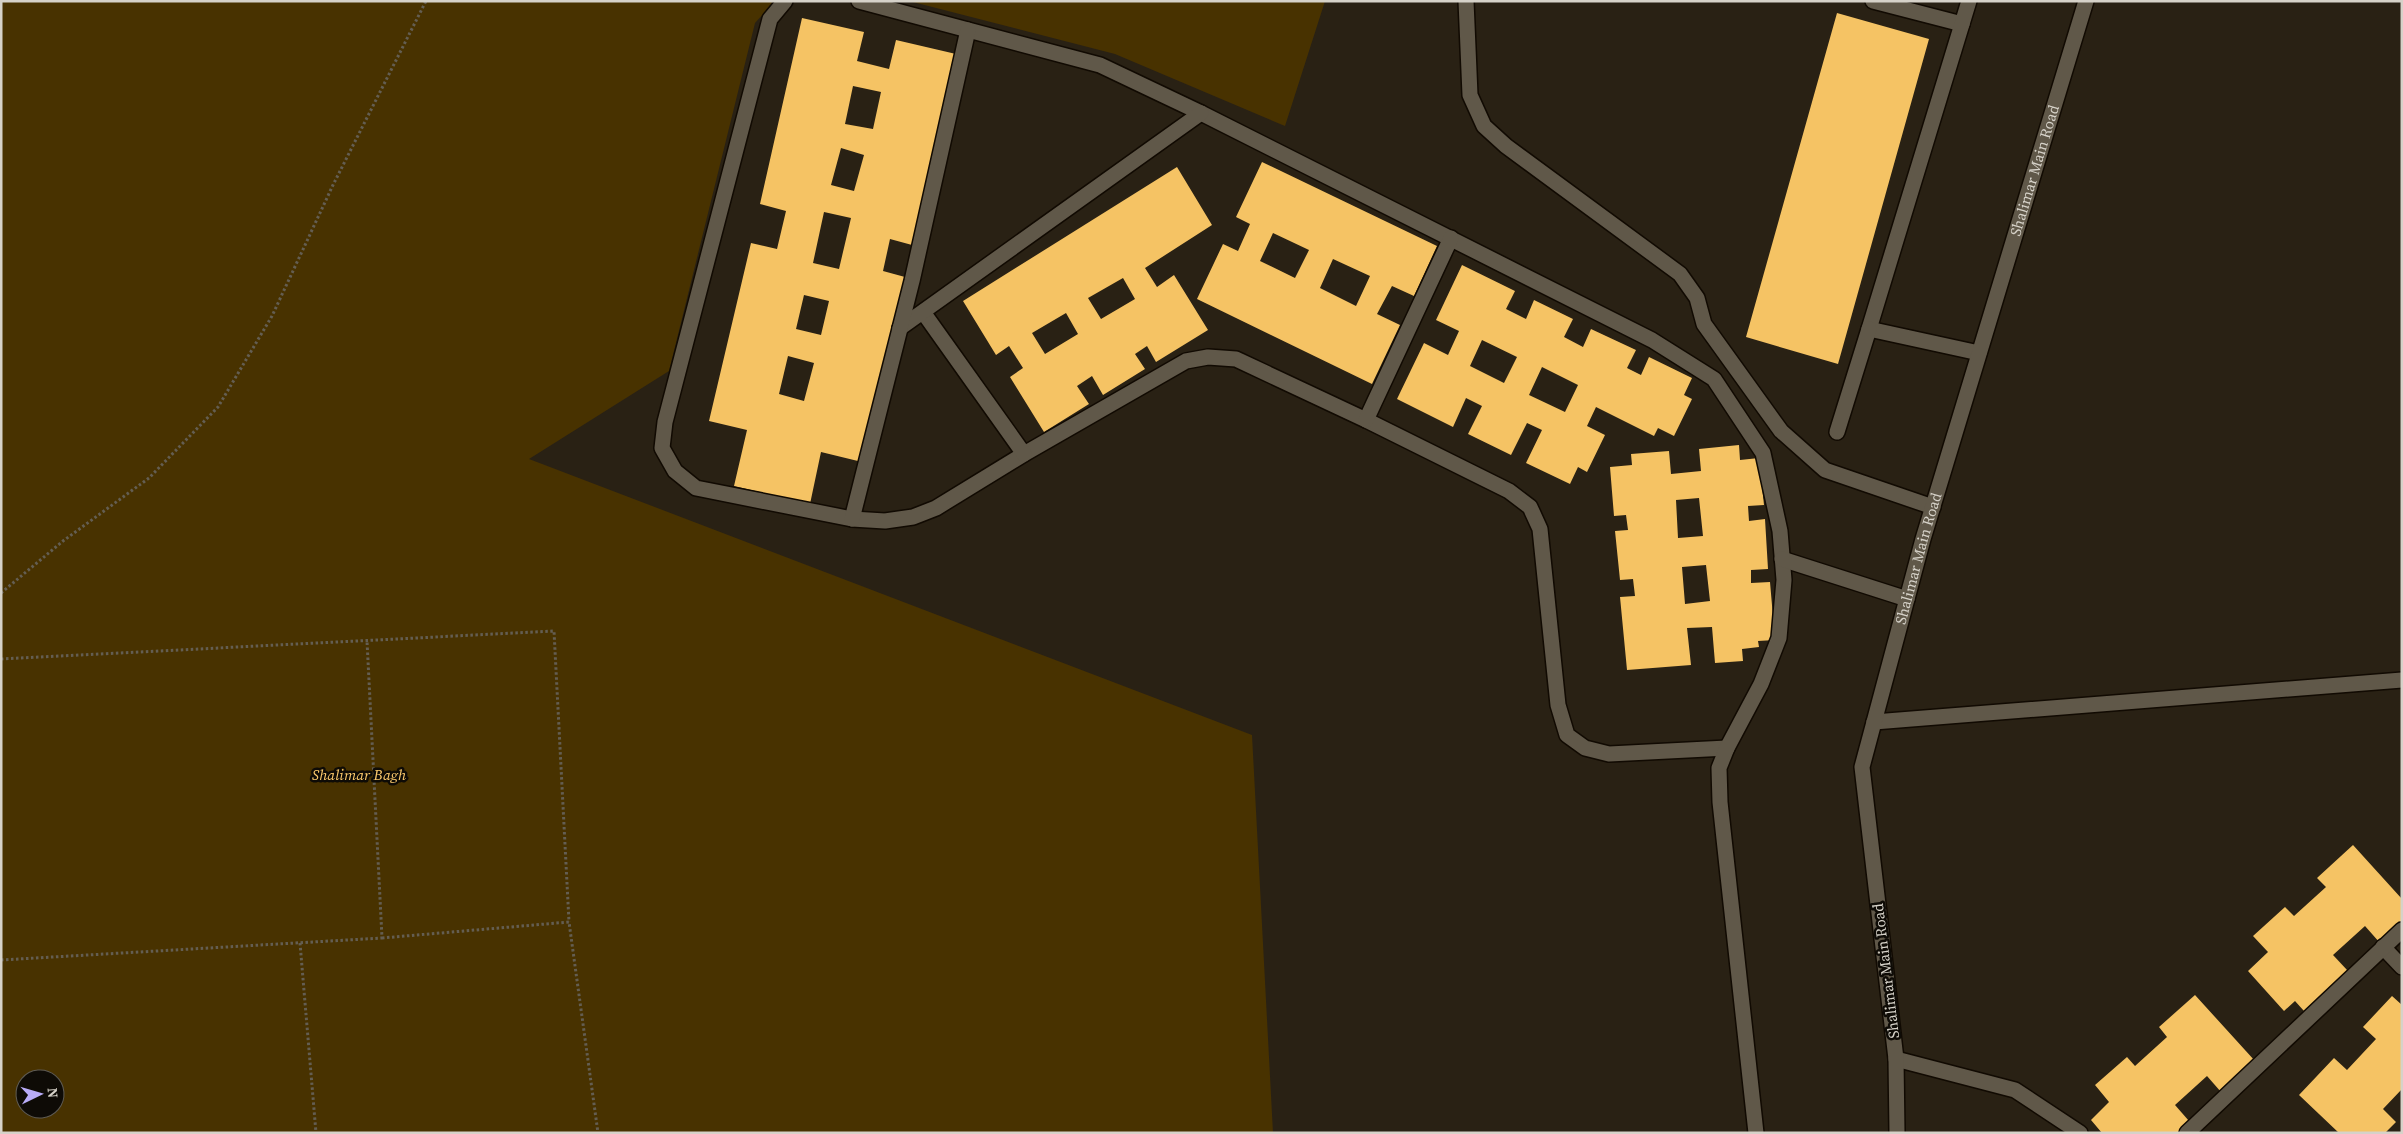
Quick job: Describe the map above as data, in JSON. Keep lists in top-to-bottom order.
{
  "streets": {
    "street": ["Shalimar Main Road"]
  },
  "parks": ["Shalimar Bagh"],
  "north": "right"
}
